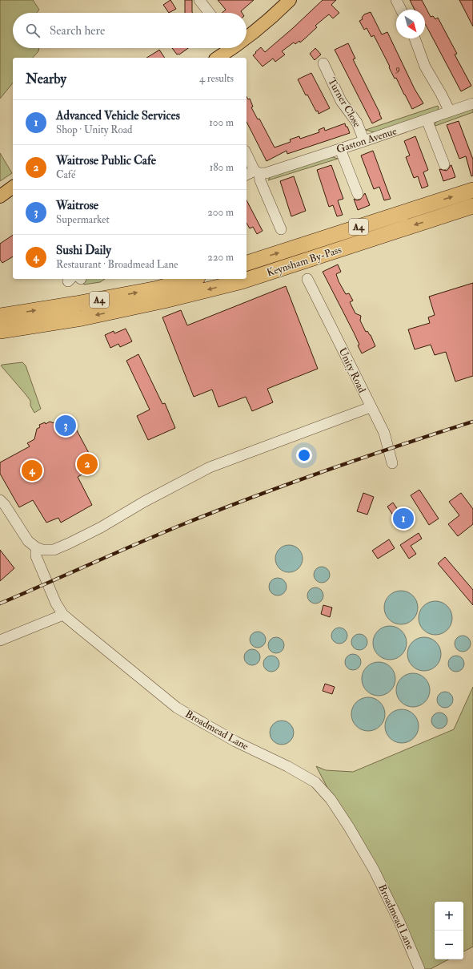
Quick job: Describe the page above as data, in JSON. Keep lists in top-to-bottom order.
{
  "streets": {
    "highway": ["A4", "Keynsham By-Pass"],
    "street": [
      "Turner Close",
      "Gaston Avenue",
      "Unity Road",
      "Broadmead Lane"
    ]
  },
  "crossings": [
    ["Turner Close", "Gaston Avenue"]
  ],
  "house_numbers": ["9"],
  "north": "bottom right",
  "page": {
    "search": "Search here",
    "heading": ["Nearby", "4 results"],
    "list": [
      {
        "mark": "1",
        "name": "Advanced Vehicle Services",
        "note": "Shop · Unity Road",
        "value": "100 m"
      },
      {
        "mark": "2",
        "name": "Waitrose Public Cafe",
        "note": "Café",
        "value": "180 m"
      },
      {
        "mark": "3",
        "name": "Waitrose",
        "note": "Supermarket",
        "value": "200 m"
      },
      {
        "mark": "4",
        "name": "Sushi Daily",
        "note": "Restaurant · Broadmead Lane",
        "value": "220 m"
      }
    ],
    "pins": [
      "3",
      "2",
      "4",
      "1"
    ],
    "map_buttons": ["+", "−"]
  }
}
